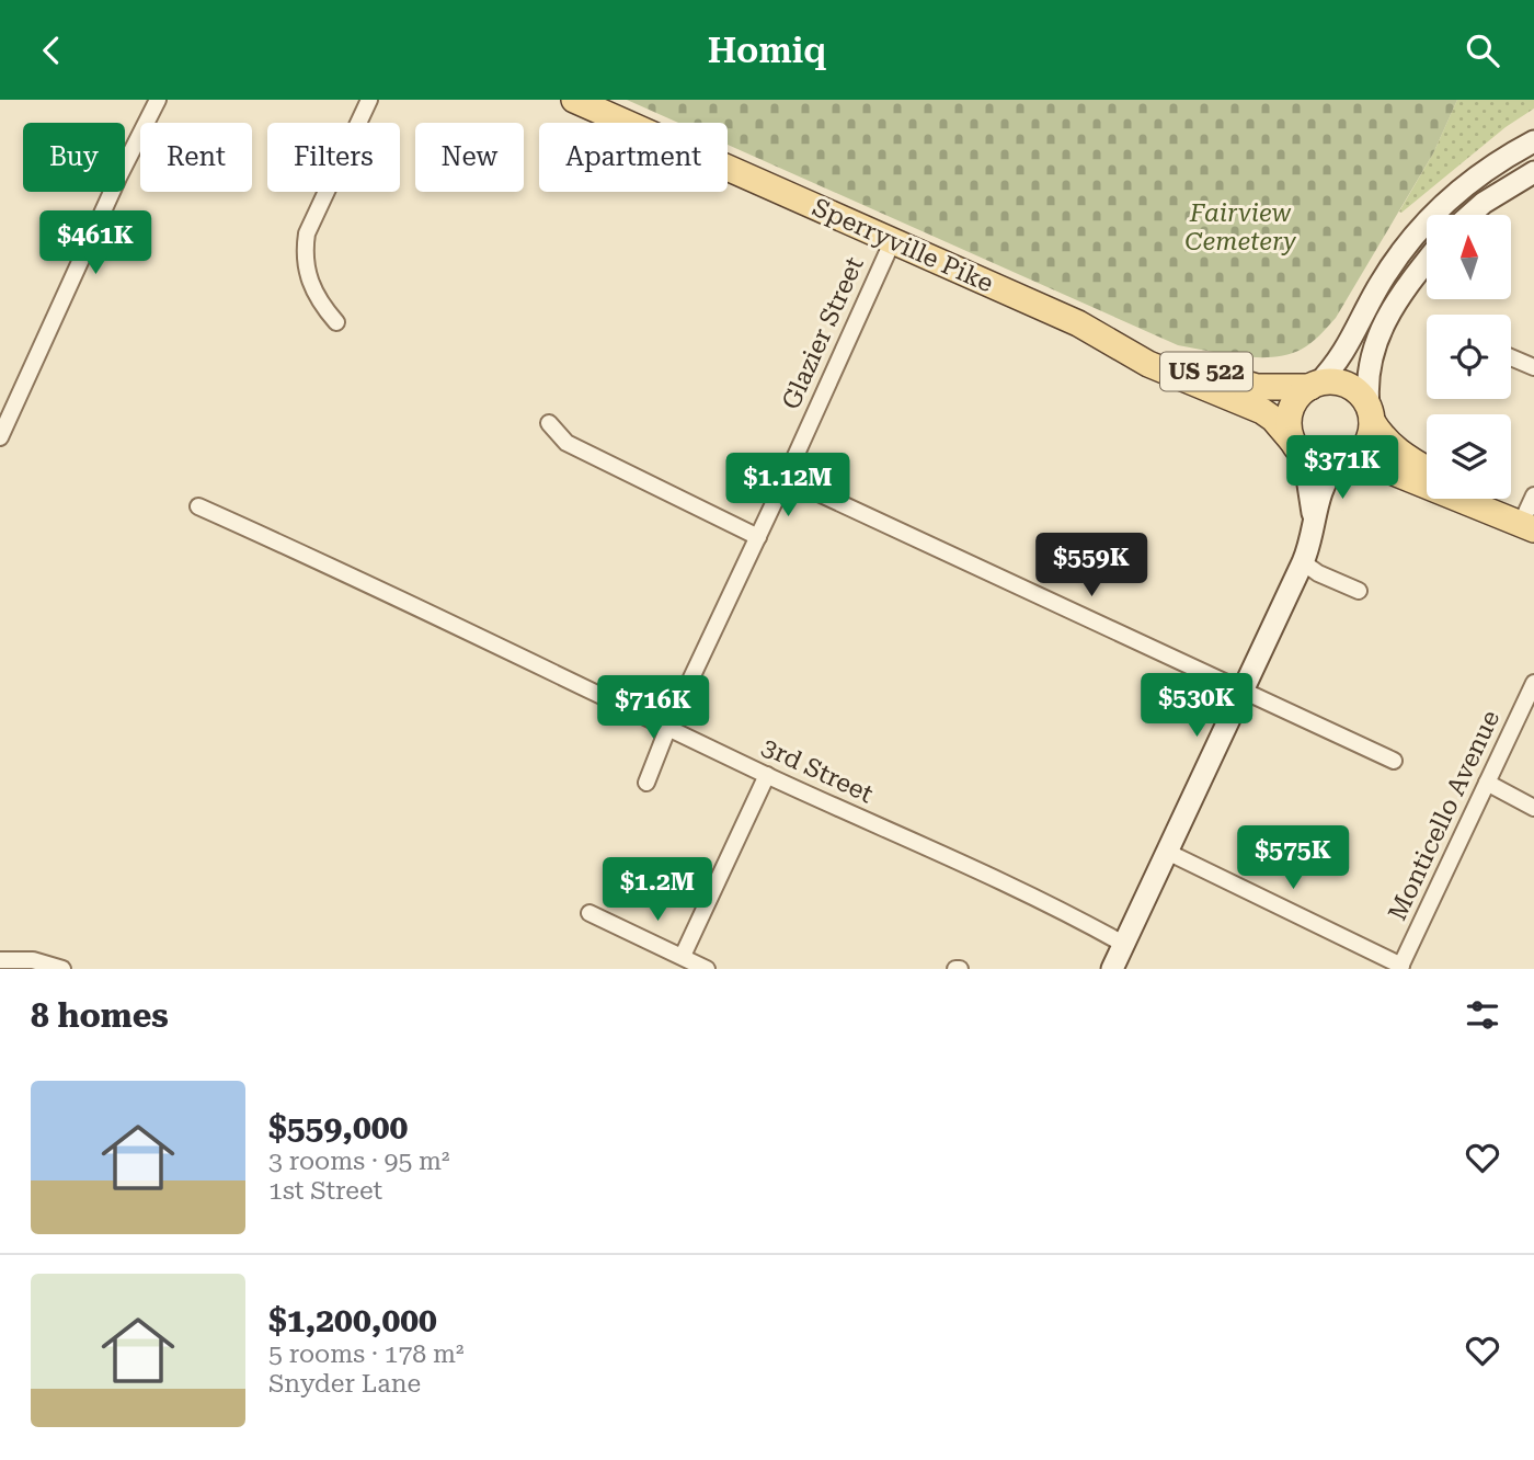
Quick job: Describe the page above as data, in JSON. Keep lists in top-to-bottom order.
{
  "streets": {
    "main road": ["Sperryville Pike", "US 522"],
    "street": ["Glazier Street", "3rd Street", "Monticello Avenue"]
  },
  "crossings": [
    ["Sperryville Pike", "Glazier Street"],
    ["Sperryville Pike", "US 522"],
    ["Glazier Street", "3rd Street"]
  ],
  "parks": ["Fairview Cemetery"],
  "north": "top",
  "page": {
    "header": "Homiq",
    "chip": [
      "Buy",
      "Rent",
      "Filters",
      "New",
      "Apartment"
    ],
    "price": [
      "$461K",
      "$371K",
      "$1.12M",
      "$559K",
      "$530K",
      "$716K",
      "$575K",
      "$1.2M"
    ],
    "heading": "8 homes",
    "list": [
      {
        "name": "$559,000",
        "note": "3 rooms · 95 m² · 1st Street"
      },
      {
        "name": "$1,200,000",
        "note": "5 rooms · 178 m² · Snyder Lane"
      }
    ]
  }
}
